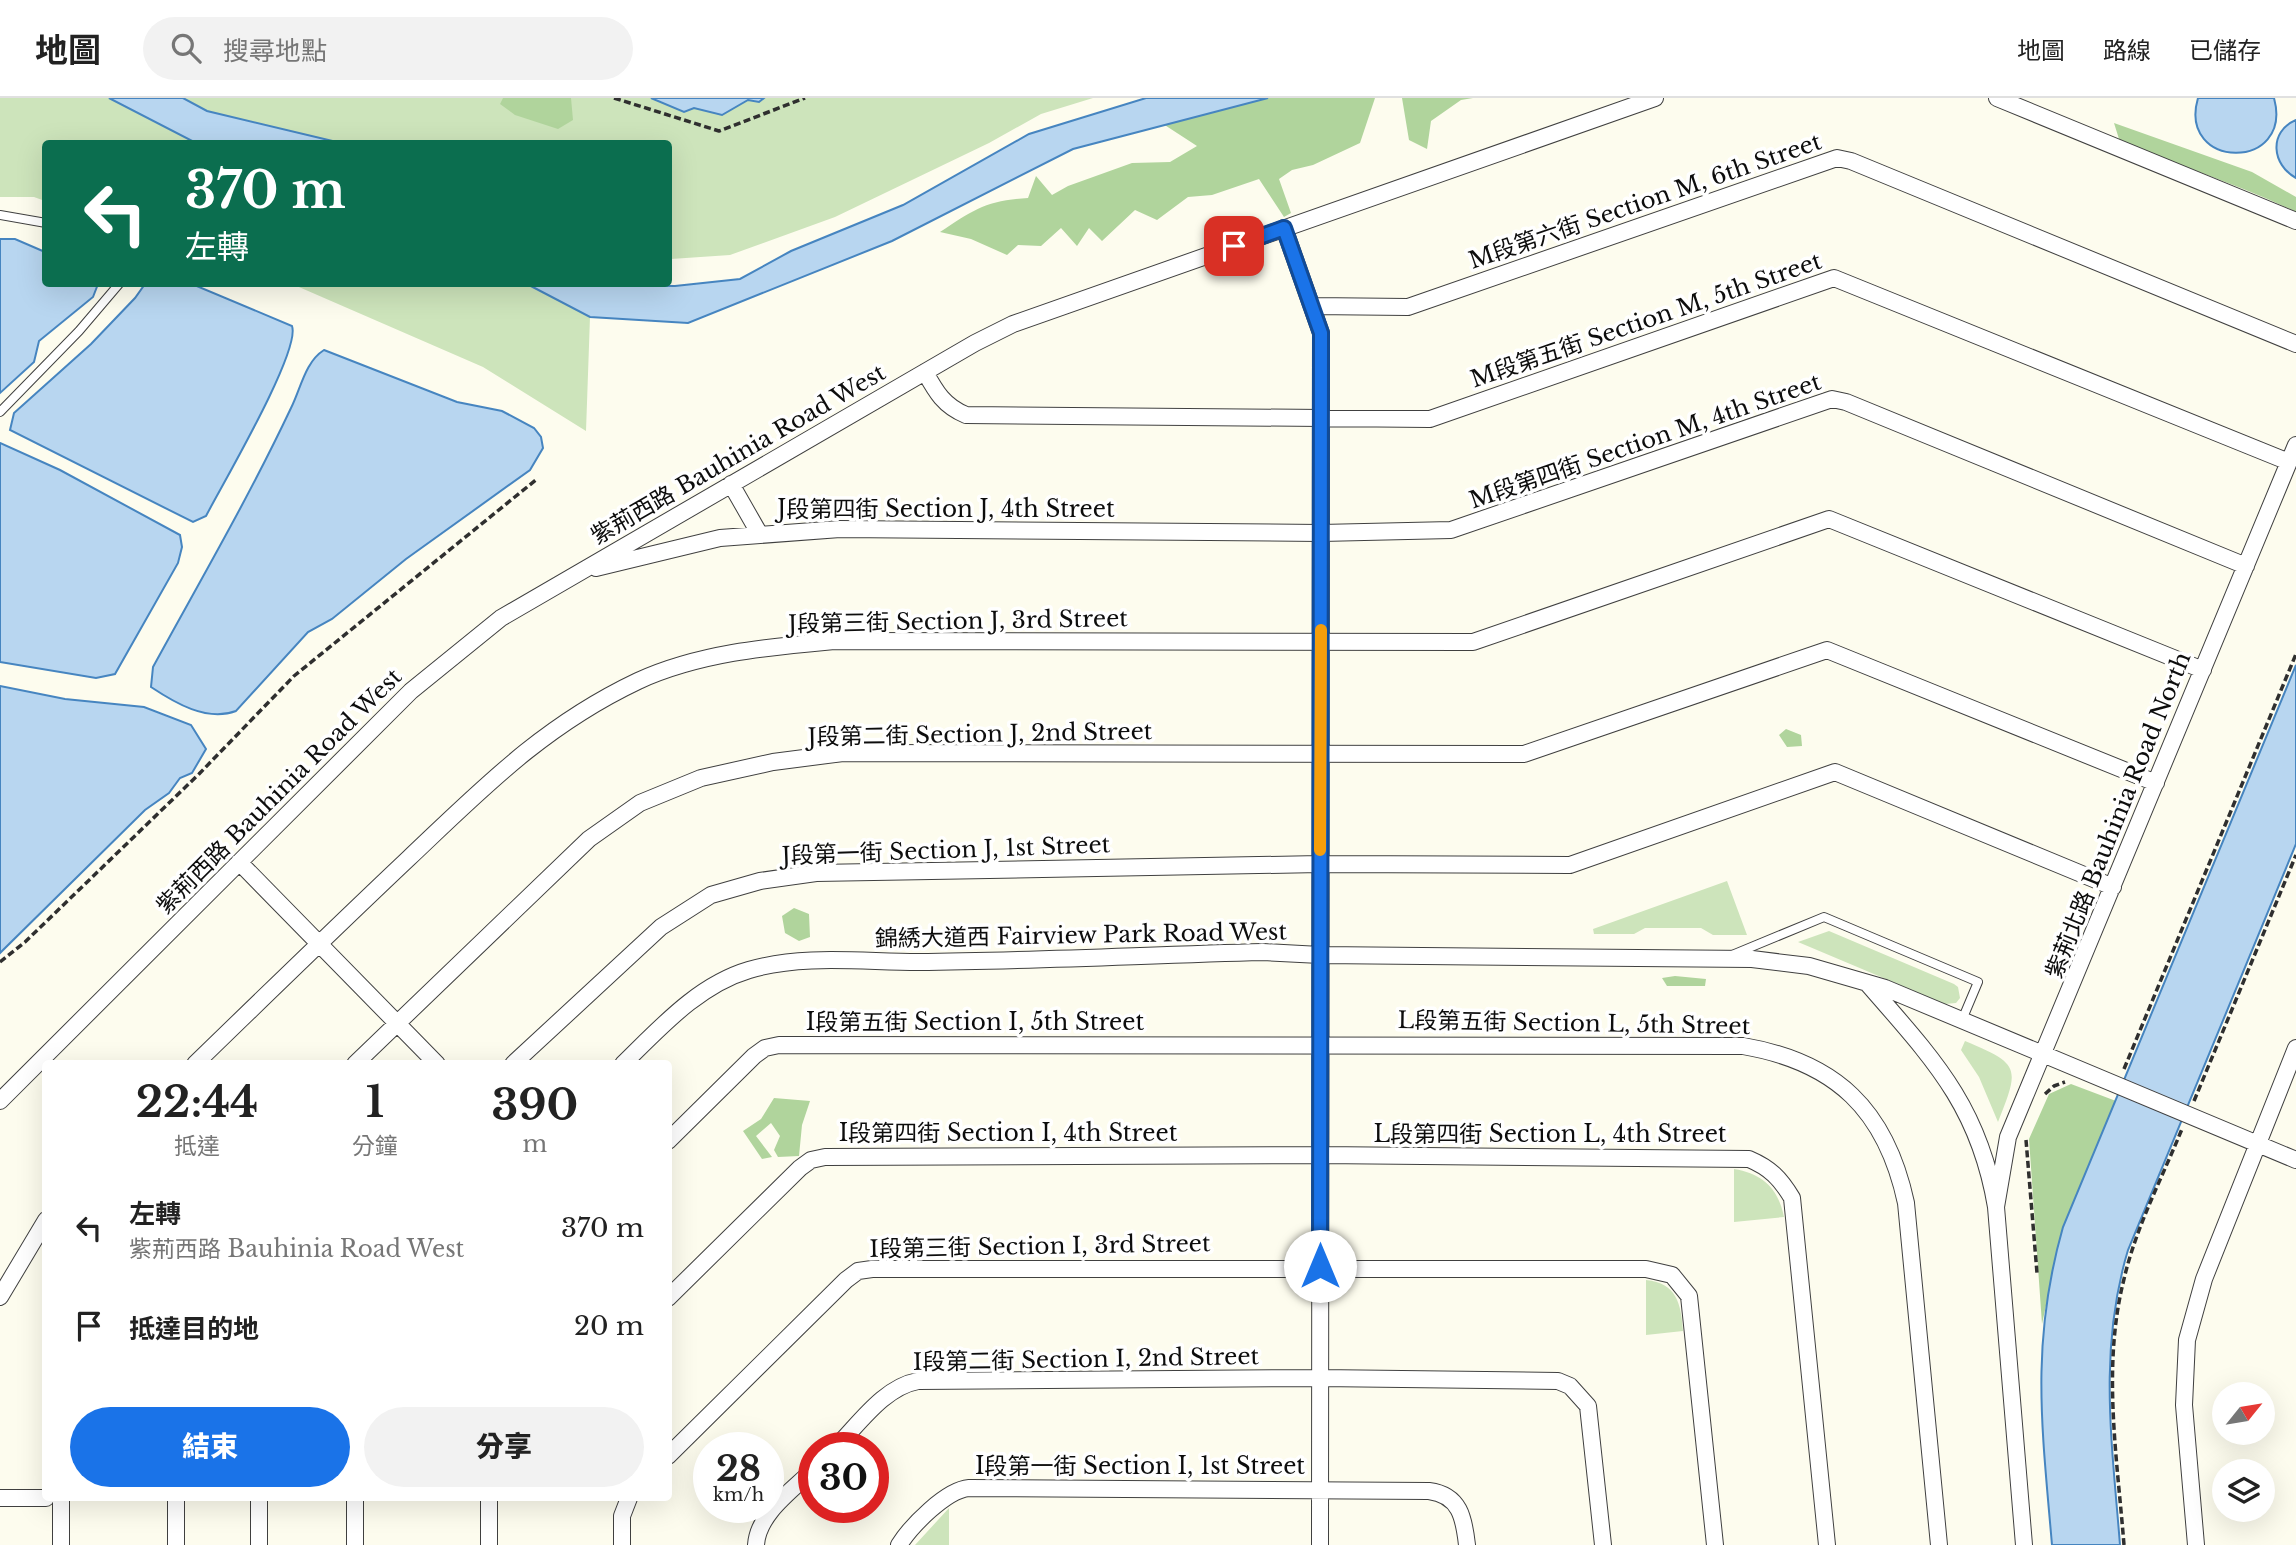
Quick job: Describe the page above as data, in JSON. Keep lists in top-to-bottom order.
{
  "streets": {
    "street": [
      "M段第六街 Section M, 6th Street",
      "M段第五街 Section M, 5th Street",
      "M段第四街 Section M, 4th Street",
      "紫荊西路 Bauhinia Road West",
      "J段第四街 Section J, 4th Street",
      "J段第三街 Section J, 3rd Street",
      "J段第二街 Section J, 2nd Street",
      "紫荊北路 Bauhinia Road North",
      "J段第一街 Section J, 1st Street",
      "錦綉大道西 Fairview Park Road West",
      "I段第五街 Section I, 5th Street",
      "L段第五街 Section L, 5th Street",
      "I段第四街 Section I, 4th Street",
      "L段第四街 Section L, 4th Street",
      "I段第三街 Section I, 3rd Street",
      "I段第二街 Section I, 2nd Street",
      "I段第一街 Section I, 1st Street"
    ]
  },
  "crossings": [
    ["M段第五街 Section M, 5th Street", "紫荊西路 Bauhinia Road West"],
    ["M段第五街 Section M, 5th Street", "紫荊北路 Bauhinia Road North"],
    ["M段第四街 Section M, 4th Street", "J段第四街 Section J, 4th Street"],
    ["M段第四街 Section M, 4th Street", "紫荊北路 Bauhinia Road North"],
    ["紫荊西路 Bauhinia Road West", "J段第四街 Section J, 4th Street"],
    ["J段第三街 Section J, 3rd Street", "紫荊北路 Bauhinia Road North"],
    ["J段第二街 Section J, 2nd Street", "紫荊北路 Bauhinia Road North"],
    ["紫荊北路 Bauhinia Road North", "J段第一街 Section J, 1st Street"],
    ["紫荊北路 Bauhinia Road North", "錦綉大道西 Fairview Park Road West"],
    ["I段第五街 Section I, 5th Street", "L段第五街 Section L, 5th Street"],
    ["I段第四街 Section I, 4th Street", "L段第四街 Section L, 4th Street"]
  ],
  "north": "top right",
  "page": {
    "header": "地圖",
    "search": "搜尋地點",
    "nav": ["地圖", "路線", "已儲存"],
    "turn": ["370 m", "左轉"],
    "eta": [
      "22:44",
      "抵達",
      "1",
      "分鐘",
      "390",
      "m"
    ],
    "list": [
      {
        "name": "左轉",
        "note": "紫荊西路 Bauhinia Road West",
        "value": "370 m"
      },
      {
        "name": "抵達目的地",
        "value": "20 m"
      }
    ],
    "buttons": ["結束", "分享"],
    "speed": "28 km/h",
    "limit": "30"
  }
}
